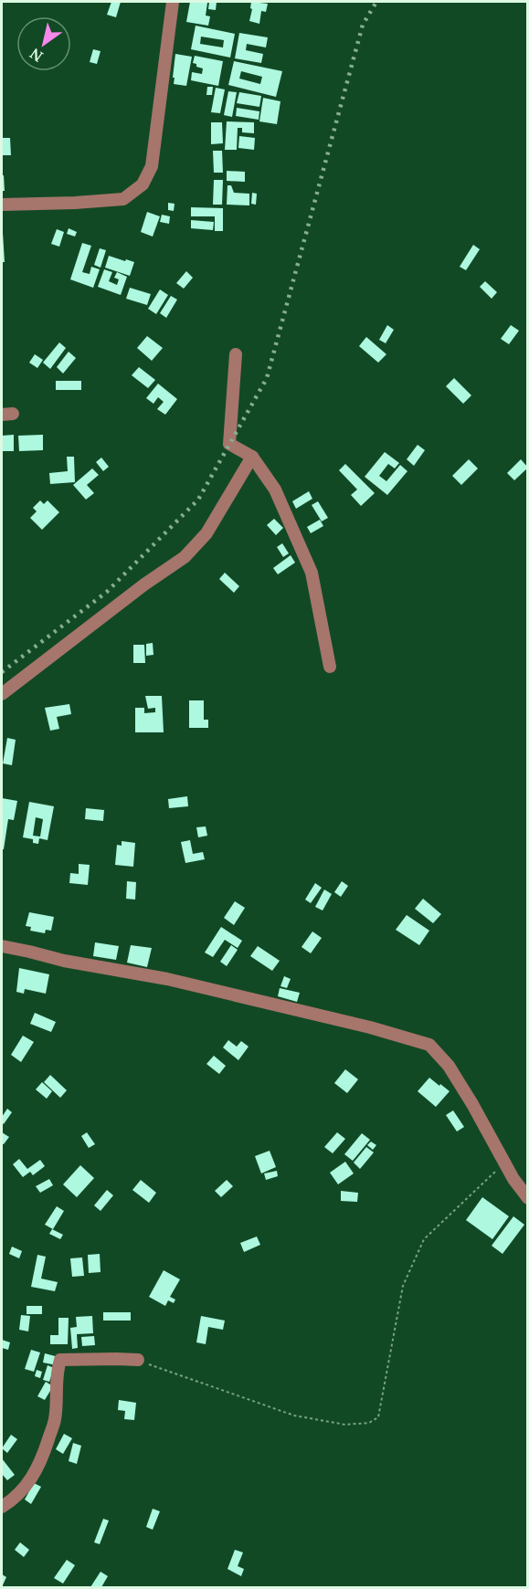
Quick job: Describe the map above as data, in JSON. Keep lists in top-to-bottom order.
{
  "north": "bottom left"
}
